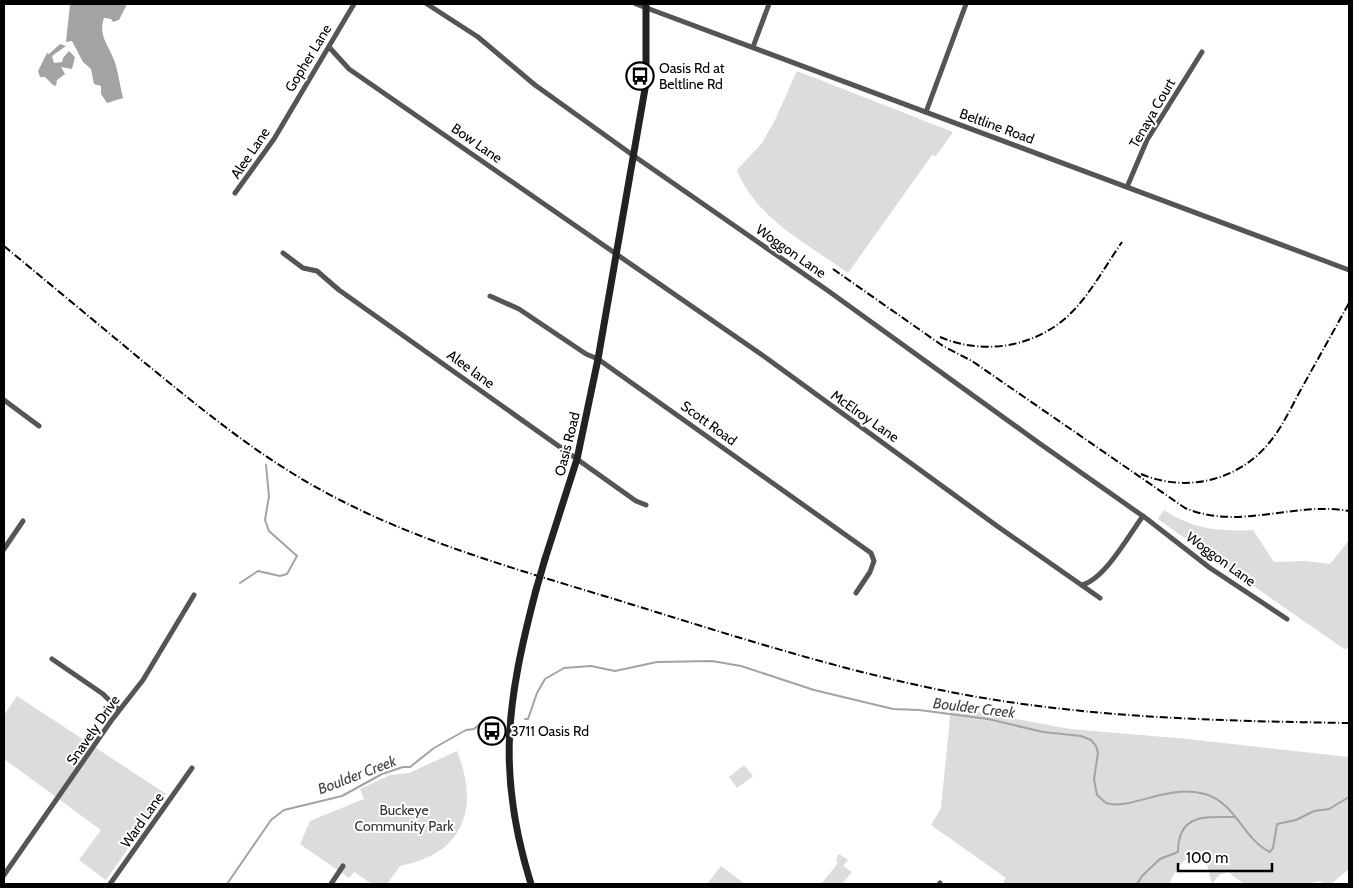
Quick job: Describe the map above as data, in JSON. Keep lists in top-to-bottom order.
{
  "streets": {
    "main road": ["Oasis Road"],
    "street": [
      "Gopher Lane",
      "Tenaya Court",
      "Beltline Road",
      "Bow Lane",
      "Alee Lane",
      "Woggon Lane",
      "Alee lane",
      "McElroy Lane",
      "Scott Road",
      "Snavely Drive",
      "Ward Lane"
    ]
  },
  "crossings": [
    ["Gopher Lane", "Bow Lane"],
    ["Gopher Lane", "Alee Lane"],
    ["Tenaya Court", "Beltline Road"],
    ["Beltline Road", "Oasis Road"],
    ["Bow Lane", "McElroy Lane"],
    ["Bow Lane", "Oasis Road"],
    ["Woggon Lane", "Oasis Road"],
    ["Alee lane", "Oasis Road"],
    ["McElroy Lane", "Oasis Road"],
    ["Scott Road", "Oasis Road"]
  ],
  "water": ["Boulder Creek"],
  "parks": ["Buckeye Community Park"],
  "places": {
    "bus stop": ["Oasis Rd at Beltline Rd", "3711 Oasis Rd"]
  },
  "scale_bar": "100 m"
}
